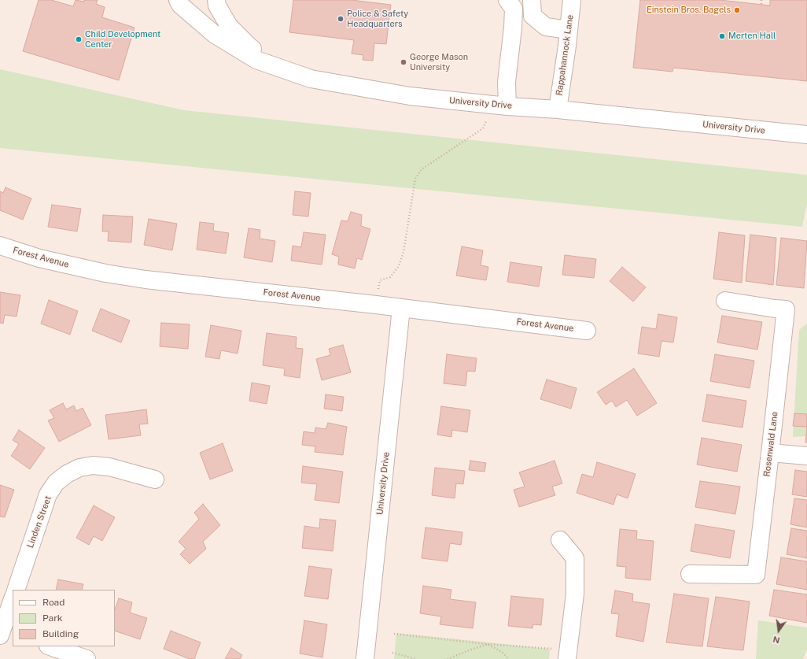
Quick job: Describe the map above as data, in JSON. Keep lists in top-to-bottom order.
{
  "streets": {
    "street": [
      "Rappahannock Lane",
      "University Drive",
      "Forest Avenue",
      "Rosenwald Lane",
      "Linden Street"
    ]
  },
  "crossings": [
    ["Rappahannock Lane", "University Drive"],
    ["University Drive", "Forest Avenue"]
  ],
  "places": [
    "Einstein Bros. Bagels",
    "Police & Safety Headquarters",
    "Merten Hall",
    "Child Development Center",
    "George Mason University"
  ],
  "legend": ["Road", "Park", "Building"],
  "north": "bottom"
}
